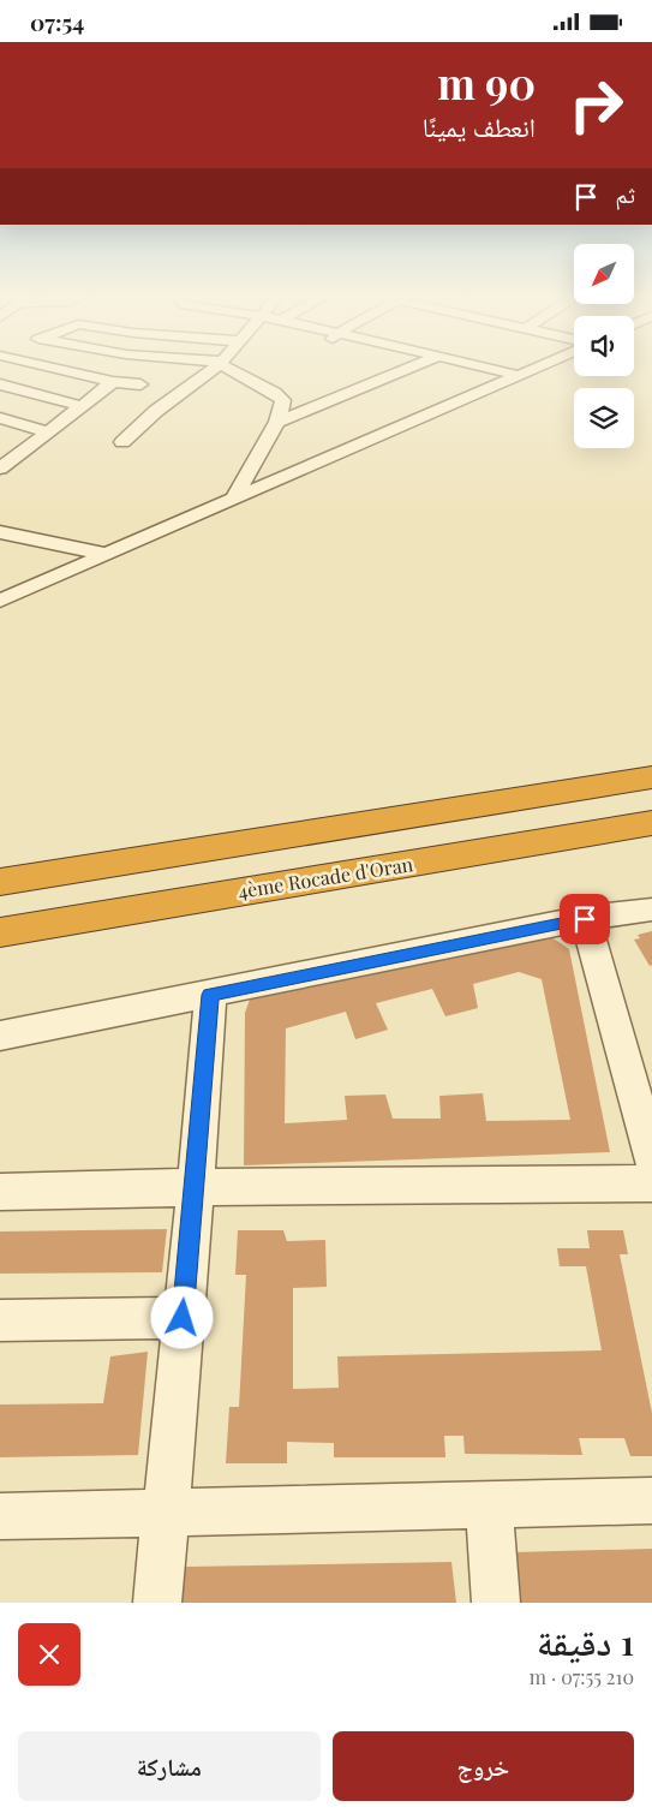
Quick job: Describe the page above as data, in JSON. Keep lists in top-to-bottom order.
{
  "streets": {
    "highway": ["4ème Rocade d'Oran"]
  },
  "north": "bottom left",
  "page": {
    "status": "07:54",
    "turn": ["90 m", "انعطف يمينًا"],
    "then": "ثم",
    "heading": ["1 دقيقة", "210 m · 07:55"],
    "buttons": ["خروج", "مشاركة"]
  }
}
